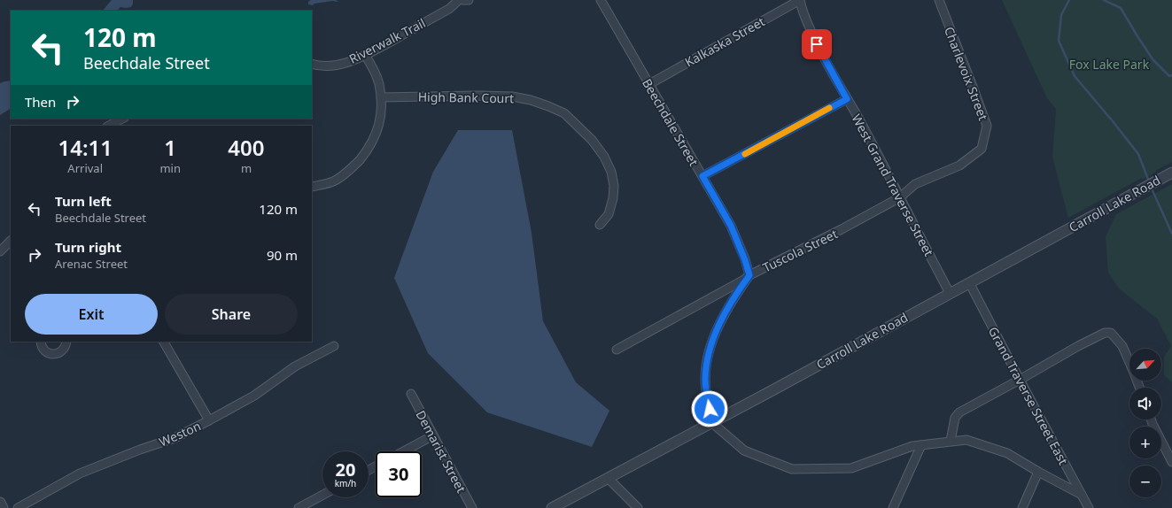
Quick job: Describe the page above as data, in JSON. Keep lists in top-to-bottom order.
{
  "streets": {
    "street": [
      "Riverwalk Trail",
      "Kalkaska Street",
      "Charlevoix Street",
      "High Bank Court",
      "Beechdale Street",
      "West Grand Traverse Street",
      "Carroll Lake Road",
      "Tuscola Street",
      "Grand Traverse Street East",
      "Weston",
      "Demarist Street"
    ]
  },
  "crossings": [
    ["Kalkaska Street", "Beechdale Street"],
    ["Kalkaska Street", "West Grand Traverse Street"],
    ["Charlevoix Street", "Tuscola Street"],
    ["Beechdale Street", "Tuscola Street"],
    ["West Grand Traverse Street", "Carroll Lake Road"],
    ["West Grand Traverse Street", "Tuscola Street"],
    ["Carroll Lake Road", "Grand Traverse Street East"]
  ],
  "parks": ["Fox Lake Park"],
  "north": "top right",
  "page": {
    "turn": ["120 m", "Beechdale Street"],
    "then": "Then",
    "eta": [
      "14:11",
      "Arrival",
      "1",
      "min",
      "400",
      "m"
    ],
    "list": [
      {
        "name": "Turn left",
        "note": "Beechdale Street",
        "value": "120 m"
      },
      {
        "name": "Turn right",
        "note": "Arenac Street",
        "value": "90 m"
      }
    ],
    "buttons": ["Exit", "Share"],
    "map_buttons": ["+", "−"],
    "speed": "20 km/h",
    "limit": "30"
  }
}
